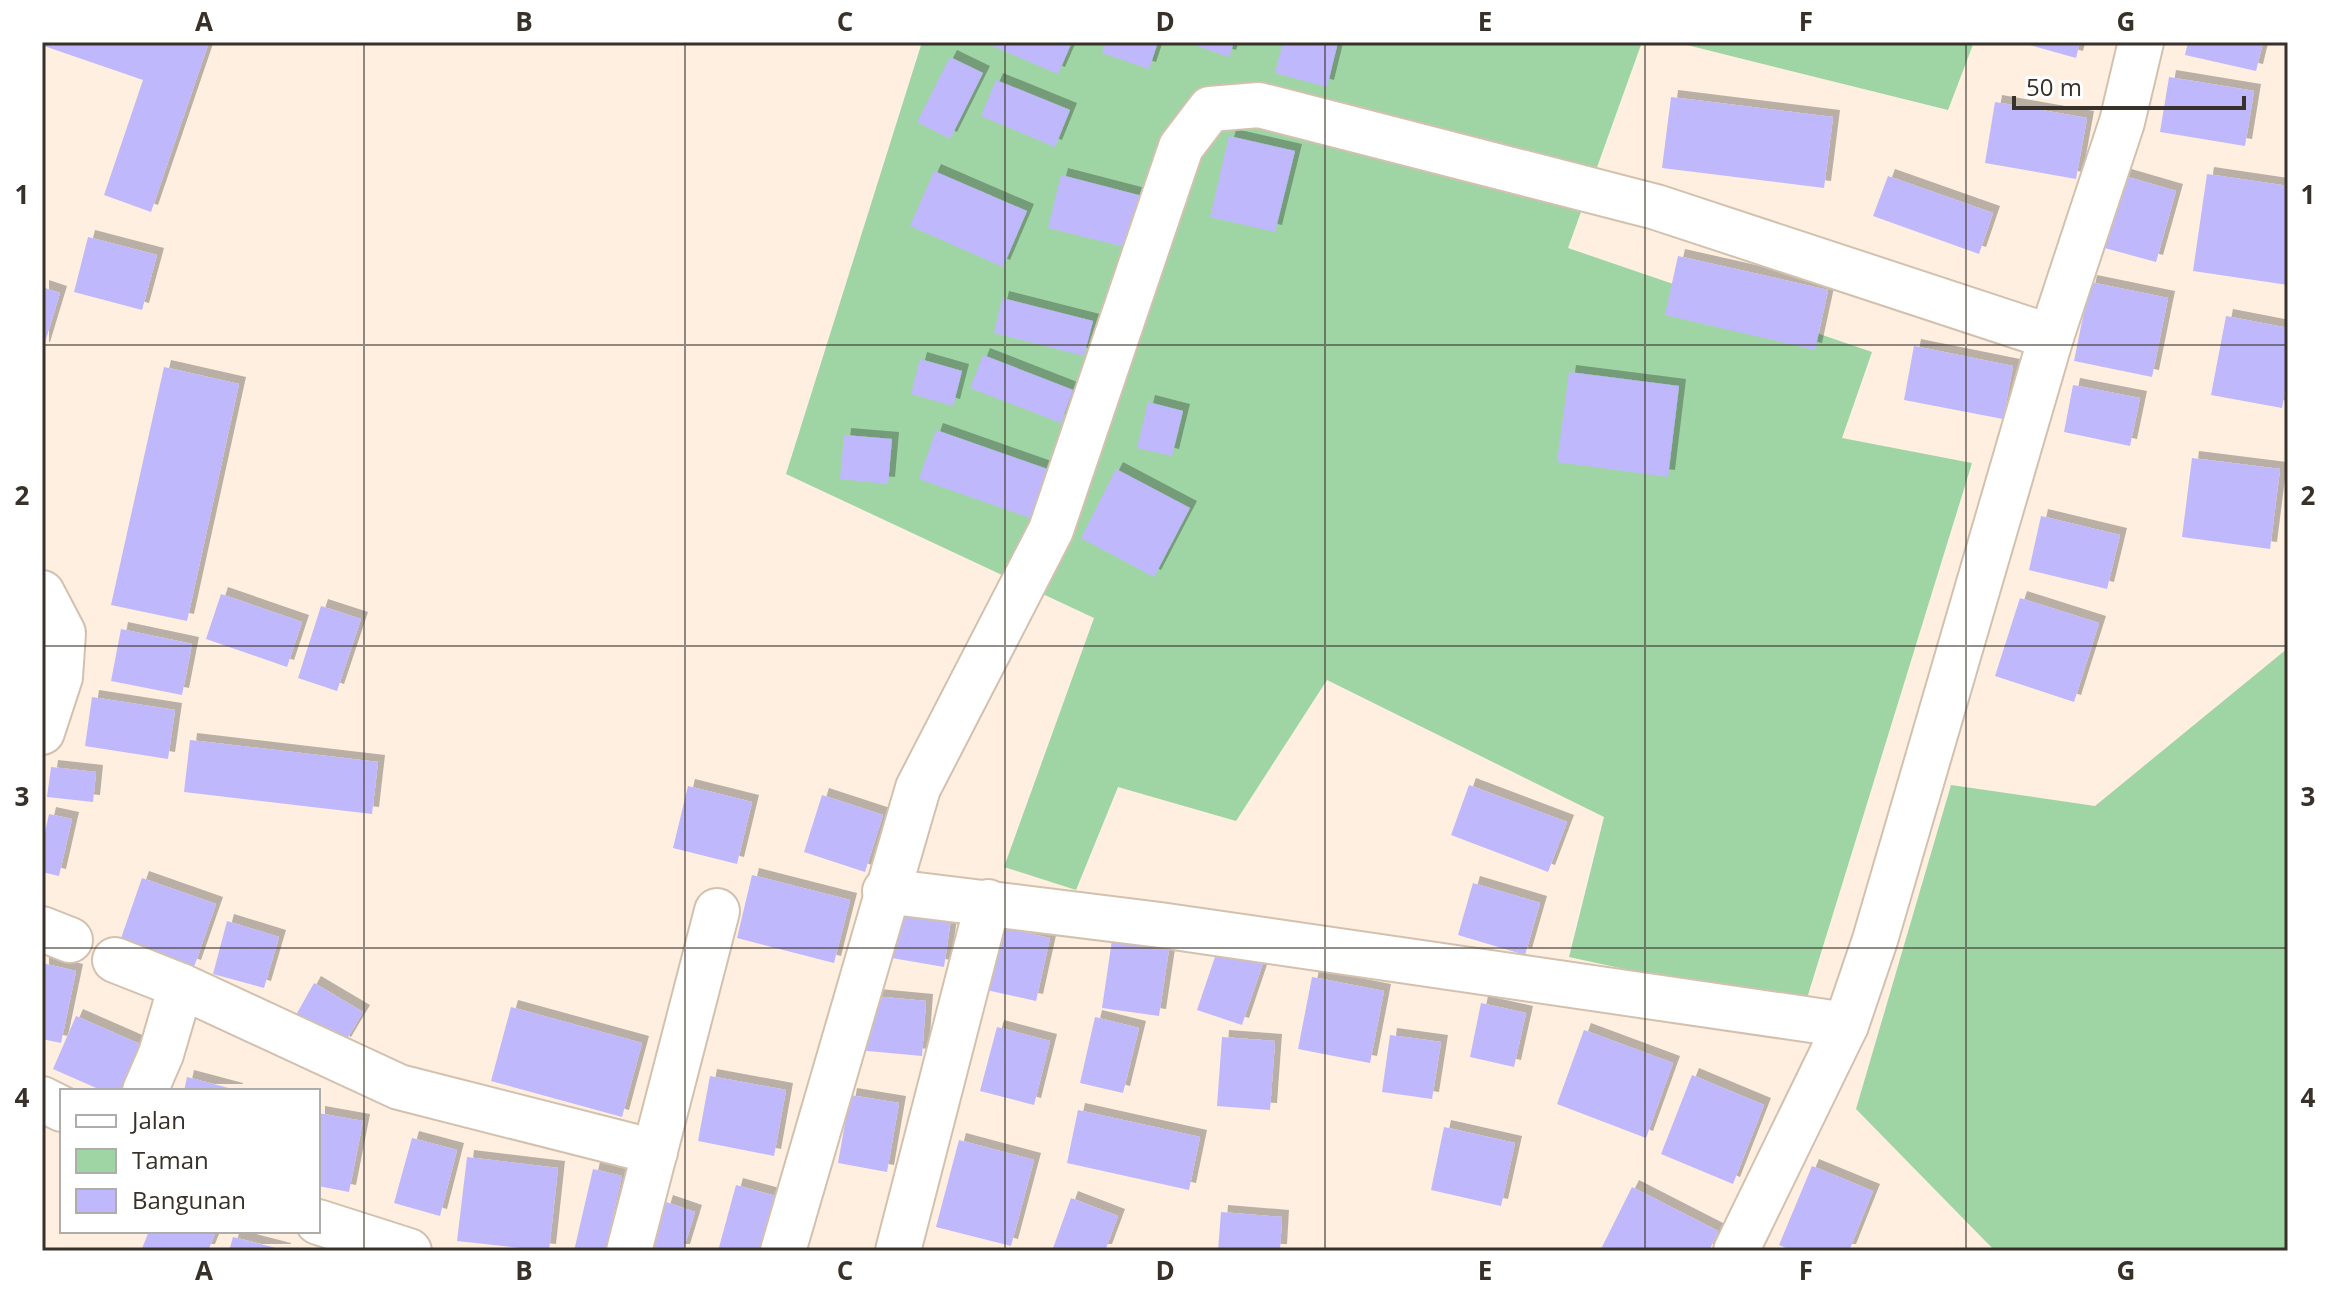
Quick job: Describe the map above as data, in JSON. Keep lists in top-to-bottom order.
{
  "legend": ["Jalan", "Taman", "Bangunan"],
  "scale_bar": "50 m",
  "grid": {
    "columns": [
      "A",
      "B",
      "C",
      "D",
      "E",
      "F",
      "G"
    ],
    "rows": [
      "1",
      "2",
      "3",
      "4"
    ]
  }
}
